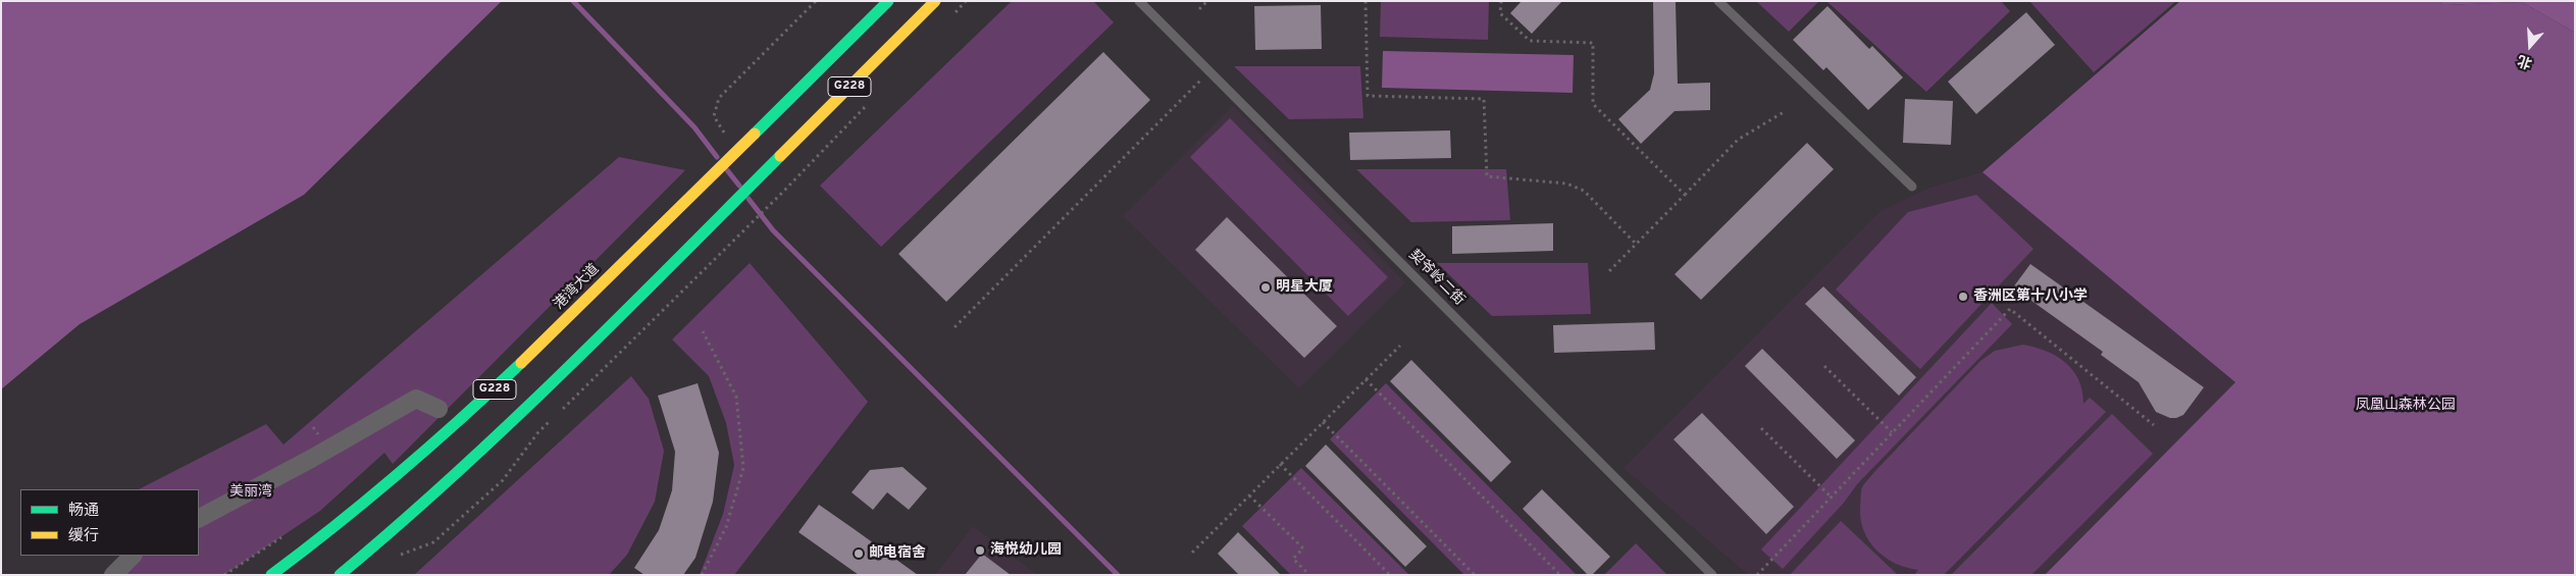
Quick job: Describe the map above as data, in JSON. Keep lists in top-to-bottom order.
{
  "streets": {
    "highway": ["G228", "港湾大道"],
    "lane": ["契爷岭二街"]
  },
  "parks": ["凤凰山森林公园", "美丽湾"],
  "places": [
    "明星大厦",
    "香洲区第十八小学",
    "海悦幼儿园",
    "邮电宿舍"
  ],
  "legend": ["畅通", "缓行"],
  "north": "bottom"
}
